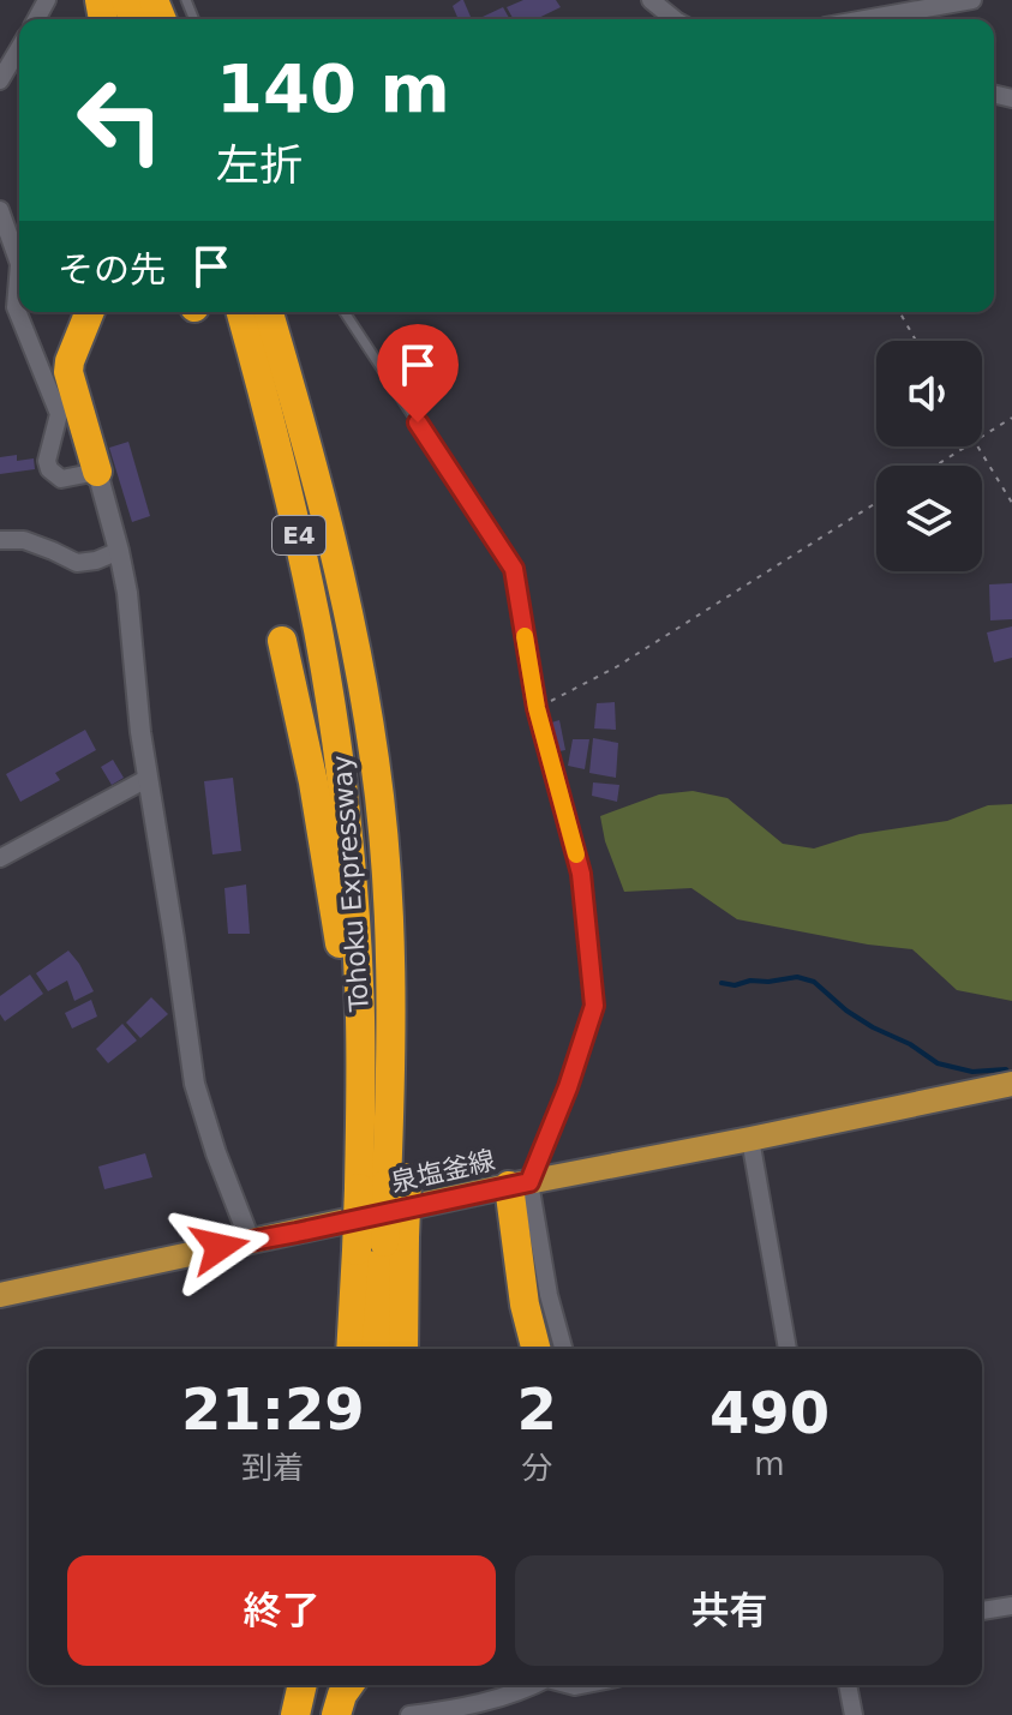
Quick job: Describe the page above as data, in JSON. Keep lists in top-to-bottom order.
{
  "streets": {
    "highway": ["E4", "Tohoku Expressway"],
    "main road": ["泉塩釜線"]
  },
  "page": {
    "turn": ["140 m", "左折"],
    "then": "その先",
    "eta": [
      "21:29",
      "到着",
      "2",
      "分",
      "490",
      "m"
    ],
    "buttons": ["終了", "共有"]
  }
}
